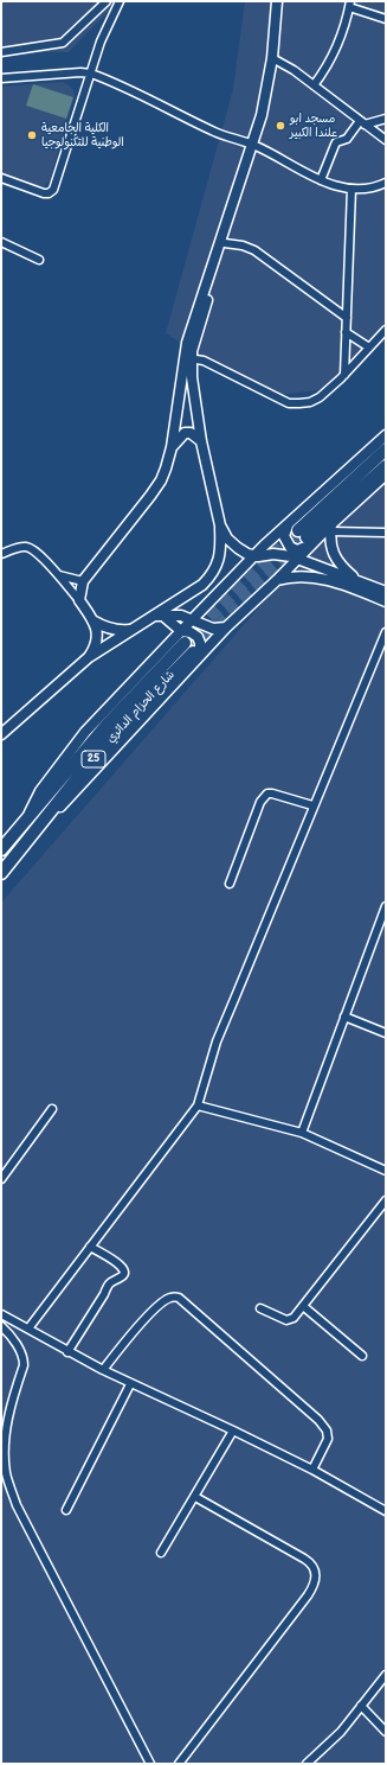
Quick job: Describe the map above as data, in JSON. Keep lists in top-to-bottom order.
{
  "streets": {
    "highway": ["شارع الحزام الدائري", "25"]
  },
  "places": ["مسجد ابو علندا الكبير", "الكلية الجامعية الوطنية للتكنولوجيا"]
}
